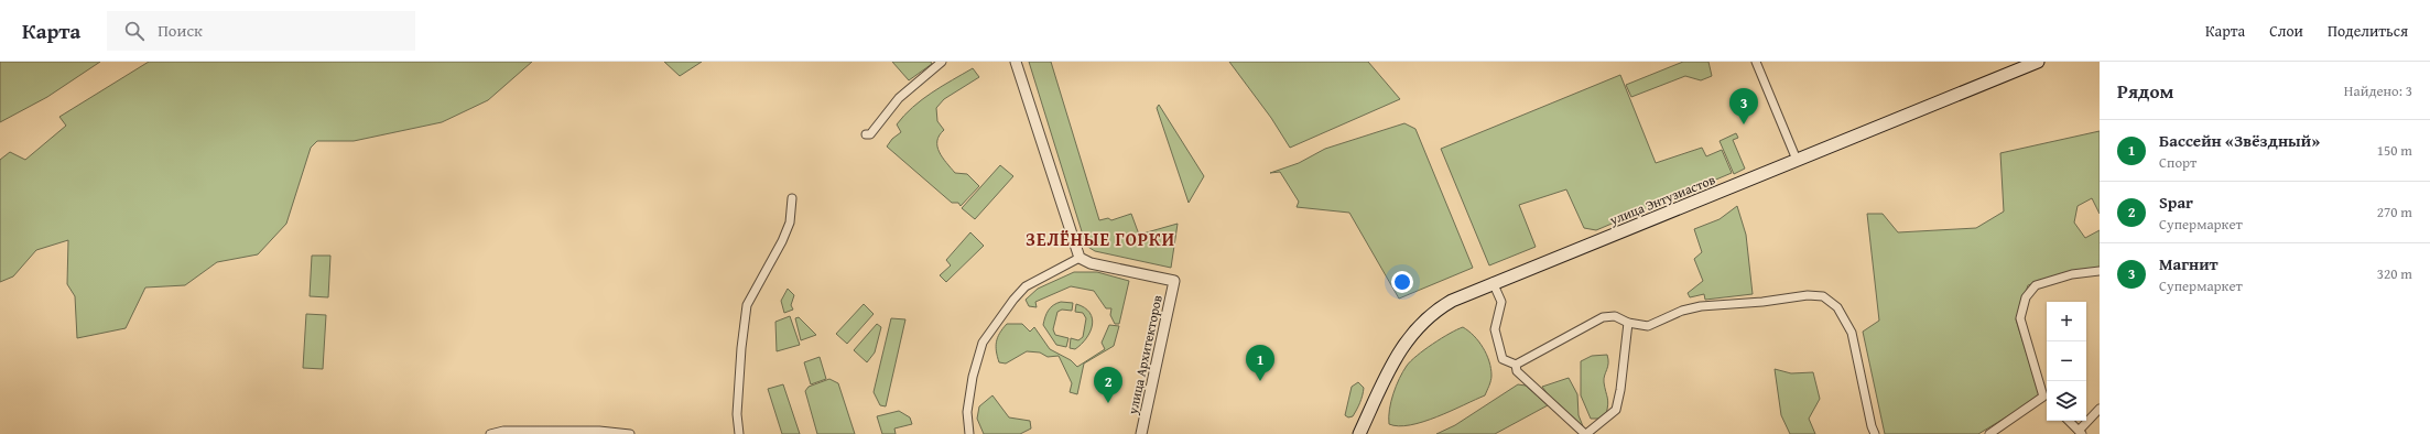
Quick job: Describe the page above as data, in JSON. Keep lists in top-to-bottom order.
{
  "streets": {
    "main road": ["улица Энтузиастов"],
    "street": ["улица Архитекторов"]
  },
  "districts": ["ЗЕЛЁНЫЕ ГОРКИ"],
  "page": {
    "header": "Карта",
    "search": "Поиск",
    "nav": ["Карта", "Слои", "Поделиться"],
    "heading": ["Рядом", "Найдено: 3"],
    "pins": ["3", "1", "2"],
    "list": [
      {
        "mark": "1",
        "name": "Бассейн «Звёздный»",
        "note": "Спорт",
        "value": "150 m"
      },
      {
        "mark": "2",
        "name": "Spar",
        "note": "Супермаркет",
        "value": "270 m"
      },
      {
        "mark": "3",
        "name": "Магнит",
        "note": "Супермаркет",
        "value": "320 m"
      }
    ],
    "map_buttons": ["+", "−"]
  }
}
